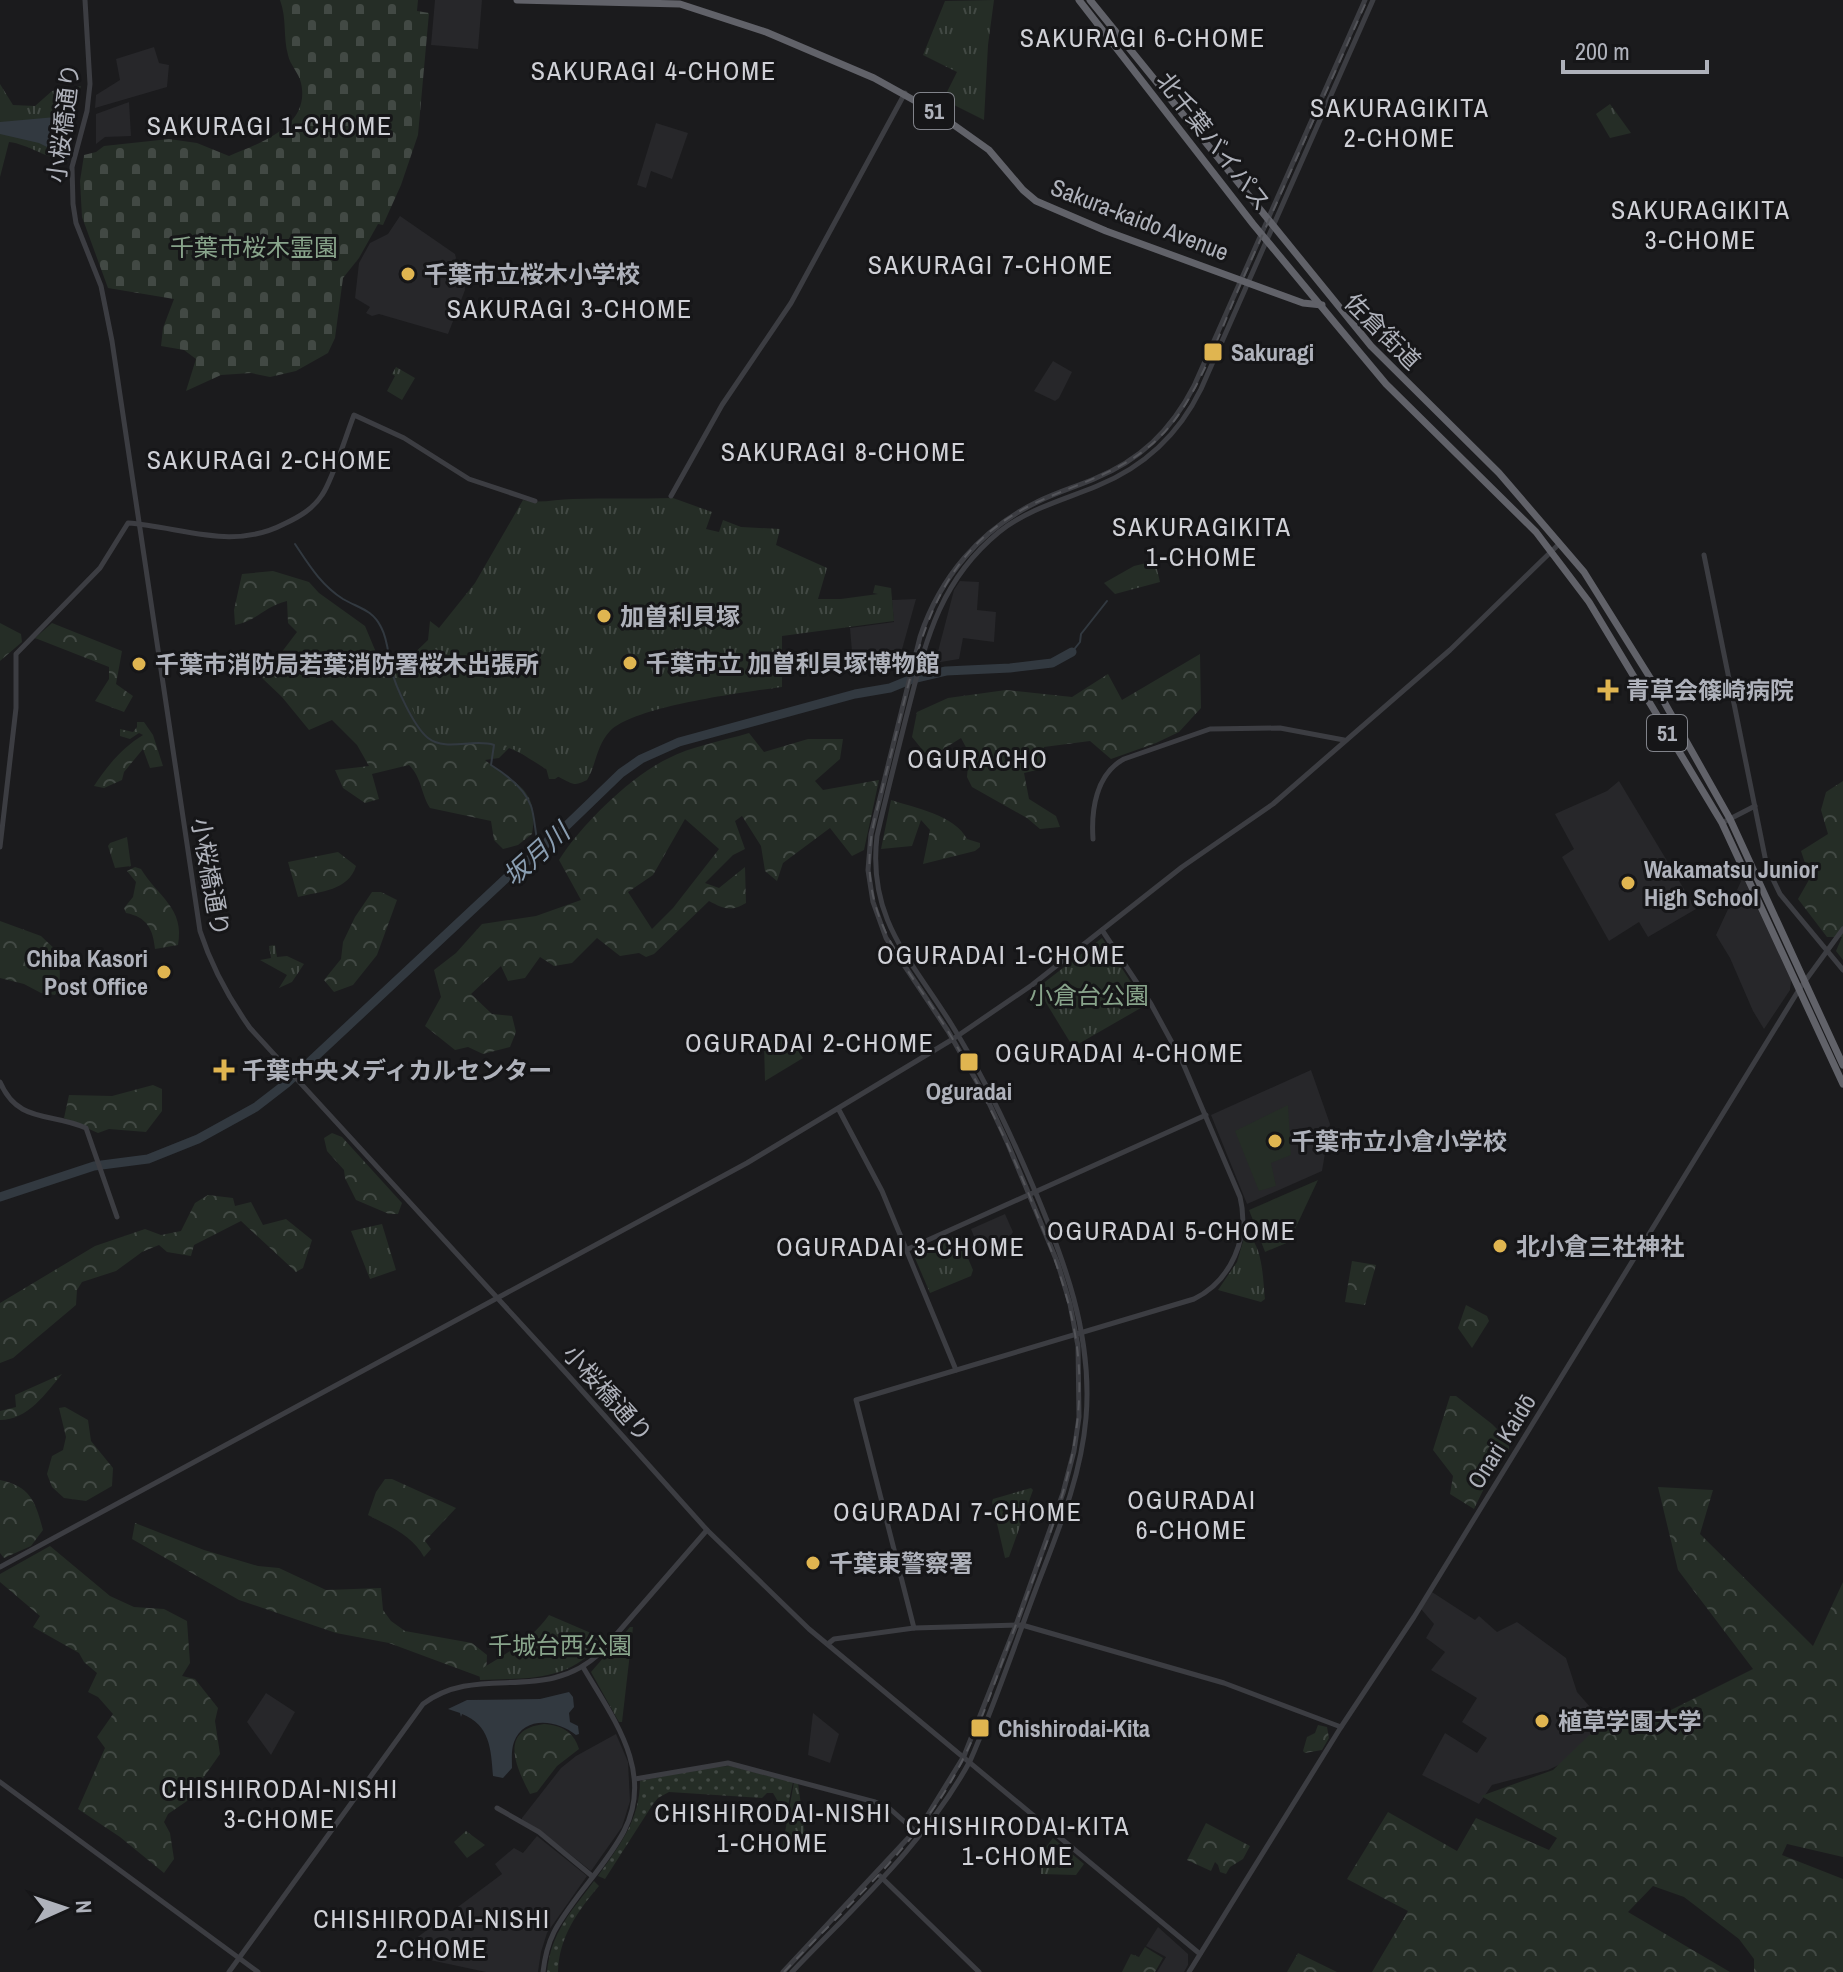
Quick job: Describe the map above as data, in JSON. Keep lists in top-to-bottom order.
{
  "streets": {
    "highway": [
      "51",
      "北千葉バイパス",
      "Sakura-kaido Avenue",
      "佐倉街道"
    ],
    "street": ["小桜橋通り", "Onari Kaidō"]
  },
  "crossings": [
    ["小桜橋通り", "Onari Kaidō"],
    ["北千葉バイパス", "Sakura-kaido Avenue"],
    ["北千葉バイパス", "佐倉街道"],
    ["Sakura-kaido Avenue", "佐倉街道"],
    ["佐倉街道", "Onari Kaidō"]
  ],
  "districts": [
    "SAKURAGI 6-CHOME",
    "SAKURAGI 4-CHOME",
    "SAKURAGIKITA 2-CHOME",
    "SAKURAGI 1-CHOME",
    "SAKURAGIKITA 3-CHOME",
    "SAKURAGI 7-CHOME",
    "SAKURAGI 3-CHOME",
    "SAKURAGI 8-CHOME",
    "SAKURAGI 2-CHOME",
    "SAKURAGIKITA 1-CHOME",
    "OGURACHO",
    "OGURADAI 1-CHOME",
    "OGURADAI 2-CHOME",
    "OGURADAI 4-CHOME",
    "OGURADAI 5-CHOME",
    "OGURADAI 3-CHOME",
    "OGURADAI 6-CHOME",
    "OGURADAI 7-CHOME",
    "CHISHIRODAI-NISHI 3-CHOME",
    "CHISHIRODAI-NISHI 1-CHOME",
    "CHISHIRODAI-KITA 1-CHOME",
    "CHISHIRODAI-NISHI 2-CHOME"
  ],
  "water": ["坂月川"],
  "parks": ["千葉市桜木霊園", "小倉台公園", "千城台西公園"],
  "places": {
    "other": [
      "千葉市立桜木小学校",
      "加曽利貝塚",
      "千葉市立 加曽利貝塚博物館",
      "千葉市消防局若葉消防署桜木出張所",
      "Wakamatsu Junior High School",
      "Chiba Kasori Post Office",
      "千葉市立小倉小学校",
      "北小倉三社神社",
      "千葉東警察署",
      "植草学園大学"
    ],
    "transit": ["Sakuragi", "Oguradai", "Chishirodai-Kita"],
    "health": ["青草会篠崎病院", "千葉中央メディカルセンター"]
  },
  "scale_bar": "200 m",
  "north": "right"
}
